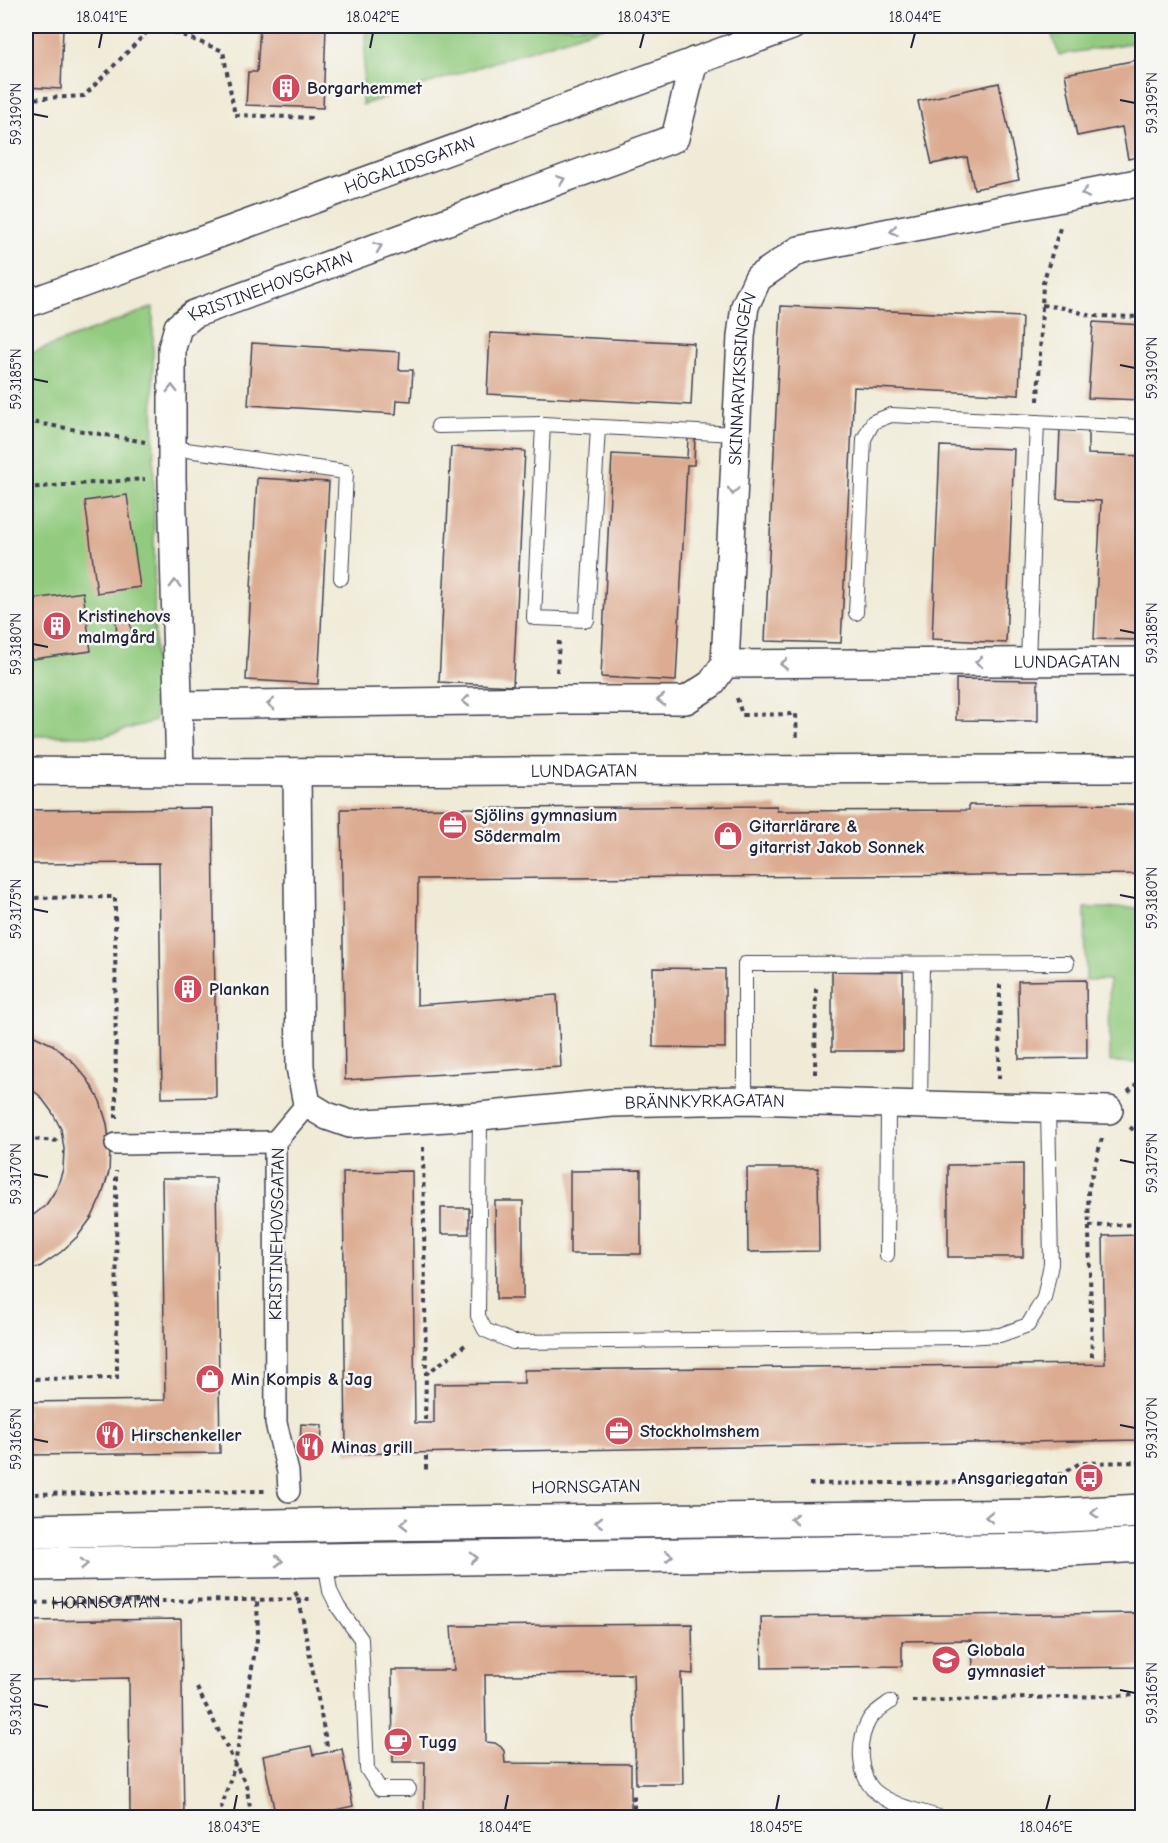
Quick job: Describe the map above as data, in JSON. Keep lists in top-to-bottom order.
{
  "streets": {
    "main road": ["HORNSGATAN"],
    "street": [
      "HÖGALIDSGATAN",
      "KRISTINEHOVSGATAN",
      "SKINNARVIKSRINGEN",
      "LUNDAGATAN",
      "BRÄNNKYRKAGATAN"
    ]
  },
  "crossings": [
    ["HÖGALIDSGATAN", "KRISTINEHOVSGATAN"],
    ["KRISTINEHOVSGATAN", "LUNDAGATAN"],
    ["KRISTINEHOVSGATAN", "BRÄNNKYRKAGATAN"],
    ["SKINNARVIKSRINGEN", "LUNDAGATAN"]
  ],
  "one_way": ["KRISTINEHOVSGATAN", "SKINNARVIKSRINGEN"],
  "places": {
    "building": ["Borgarhemmet", "Kristinehovs malmgård", "Plankan"],
    "office": ["Sjölins gymnasium Södermalm", "Stockholmshem"],
    "shop": ["Gitarrlärare & gitarrist Jakob Sonnek", "Min Kompis & Jag"],
    "restaurant": ["Hirschenkeller", "Minas grill"],
    "bus stop": ["Ansgariegatan"],
    "school or university": ["Globala gymnasiet"],
    "cafe": ["Tugg"]
  },
  "coordinates": [
    "18.041°E",
    "18.042°E",
    "18.043°E",
    "18.044°E",
    "59.3195°N",
    "59.3190°N",
    "59.3185°N",
    "59.3180°N",
    "59.3175°N",
    "59.3170°N",
    "59.3165°N",
    "59.3160°N",
    "18.045°E",
    "18.046°E"
  ]
}
